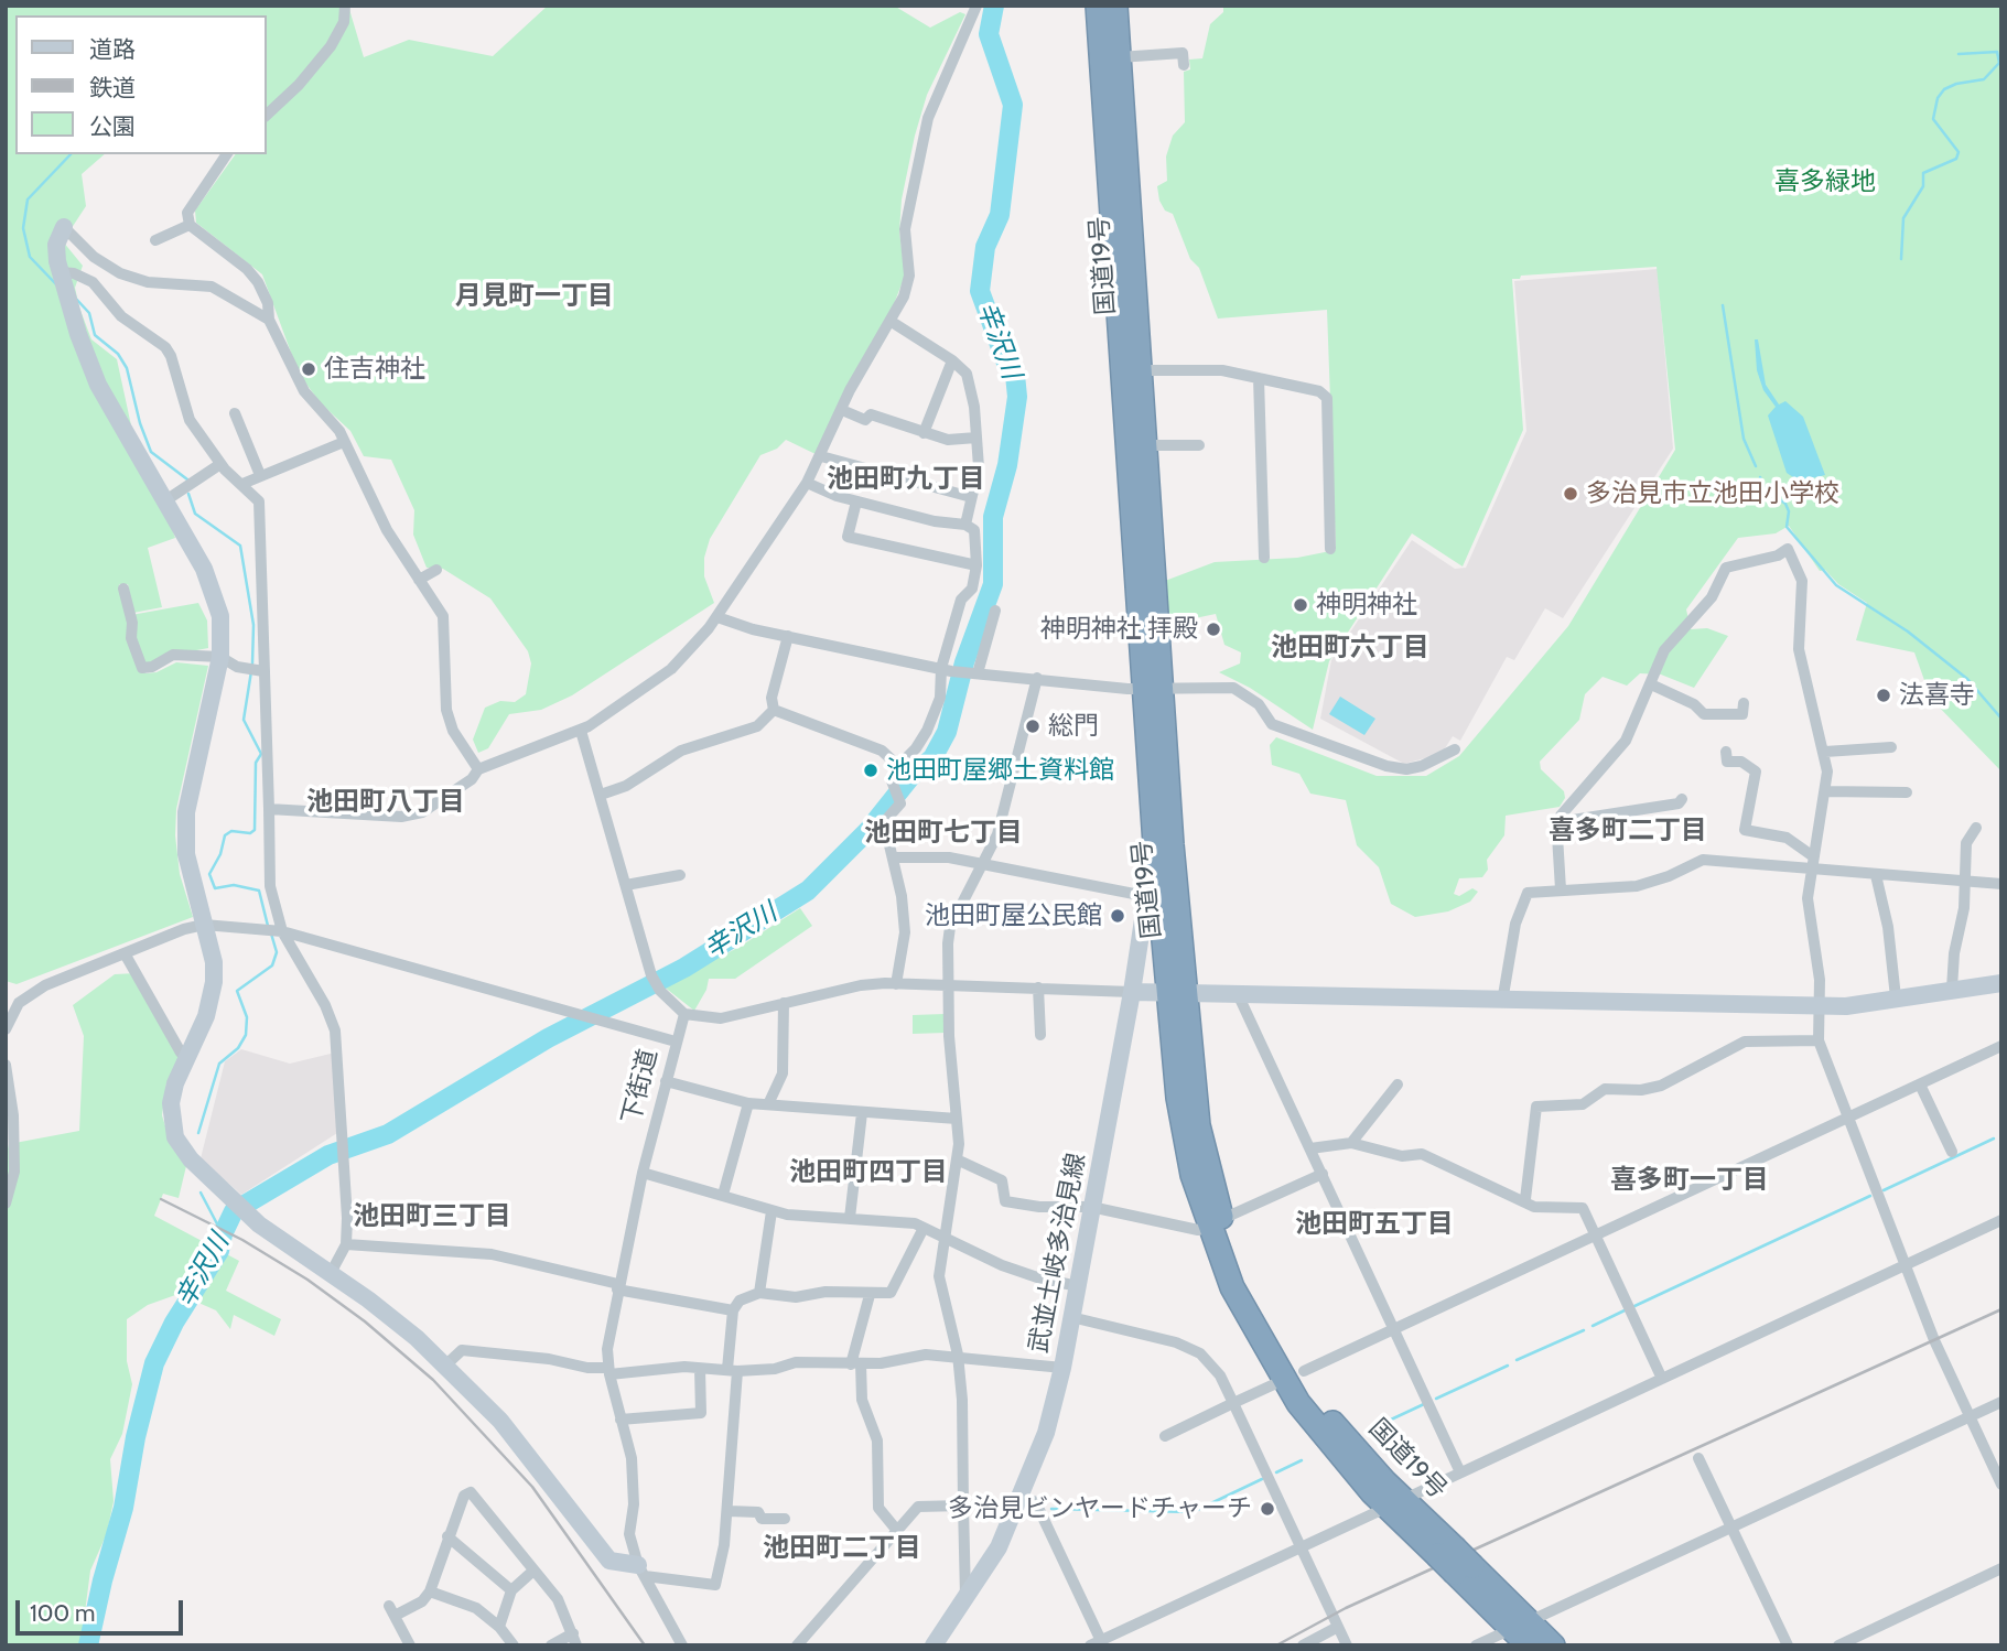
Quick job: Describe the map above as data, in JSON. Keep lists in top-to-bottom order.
{
  "streets": {
    "highway": ["国道19号"],
    "street": ["下街道", "武並土岐多治見線"]
  },
  "crossings": [
    ["国道19号", "武並土岐多治見線"]
  ],
  "districts": [
    "月見町一丁目",
    "池田町九丁目",
    "池田町六丁目",
    "池田町八丁目",
    "喜多町二丁目",
    "池田町七丁目",
    "池田町四丁目",
    "喜多町一丁目",
    "池田町三丁目",
    "池田町五丁目",
    "池田町二丁目"
  ],
  "water": ["辛沢川"],
  "parks": ["喜多緑地"],
  "places": [
    "住吉神社",
    "多治見市立池田小学校",
    "神明神社",
    "神明神社 拝殿",
    "法喜寺",
    "総門",
    "池田町屋郷土資料館",
    "池田町屋公民館",
    "多治見ビンヤードチャーチ"
  ],
  "legend": ["道路", "鉄道", "公園"],
  "scale_bar": "100 m"
}
